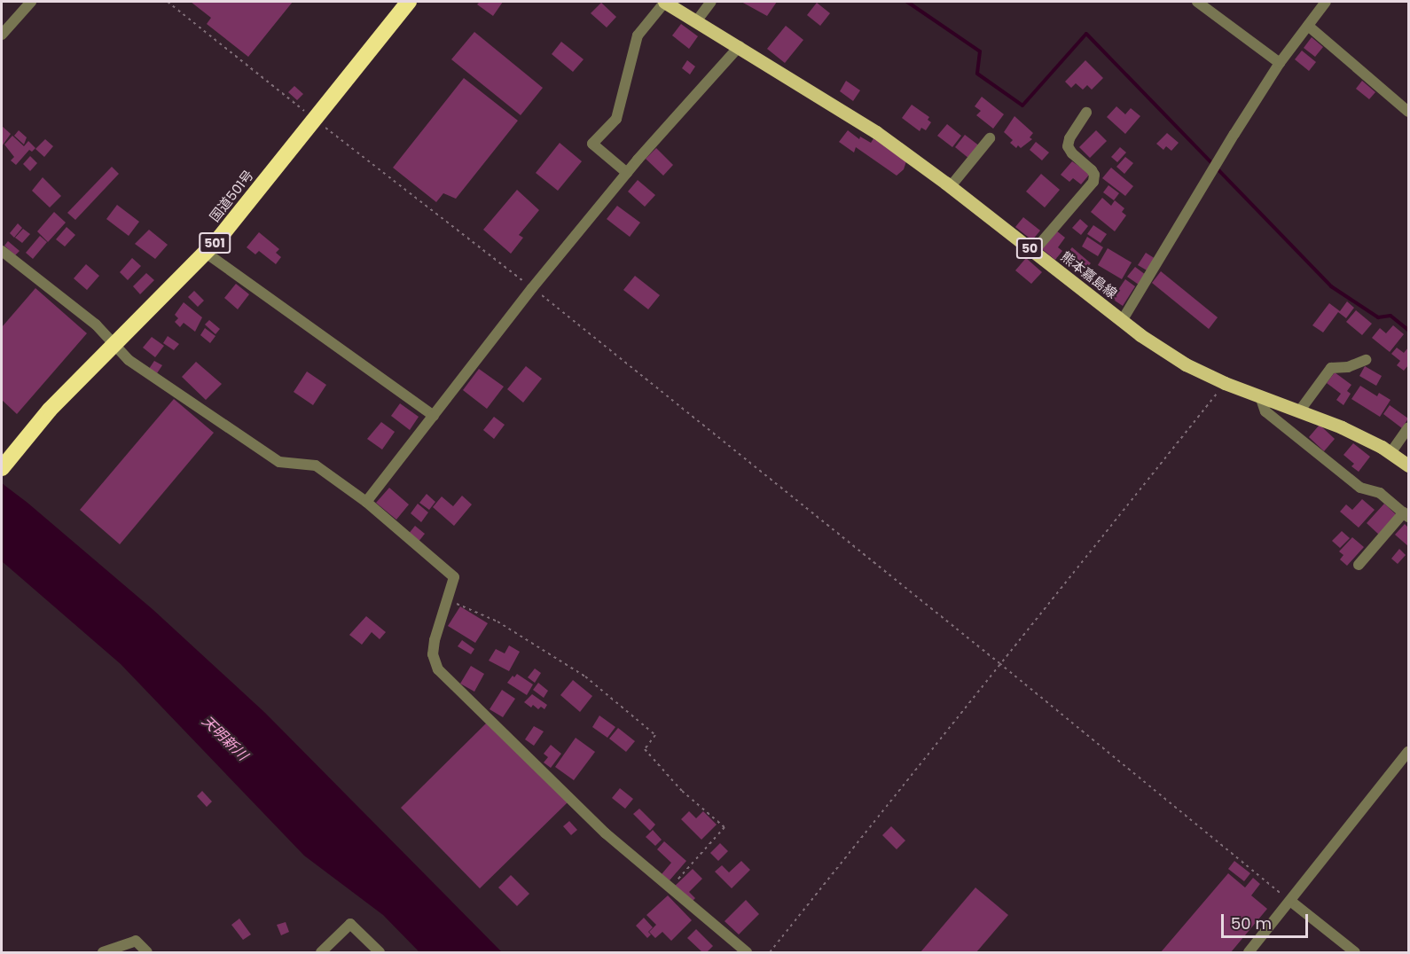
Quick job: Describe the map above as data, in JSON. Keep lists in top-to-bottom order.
{
  "streets": {
    "highway": ["国道501号", "501"],
    "main road": ["50", "熊本嘉島線"]
  },
  "water": ["天明新川"],
  "scale_bar": "50 m"
}
